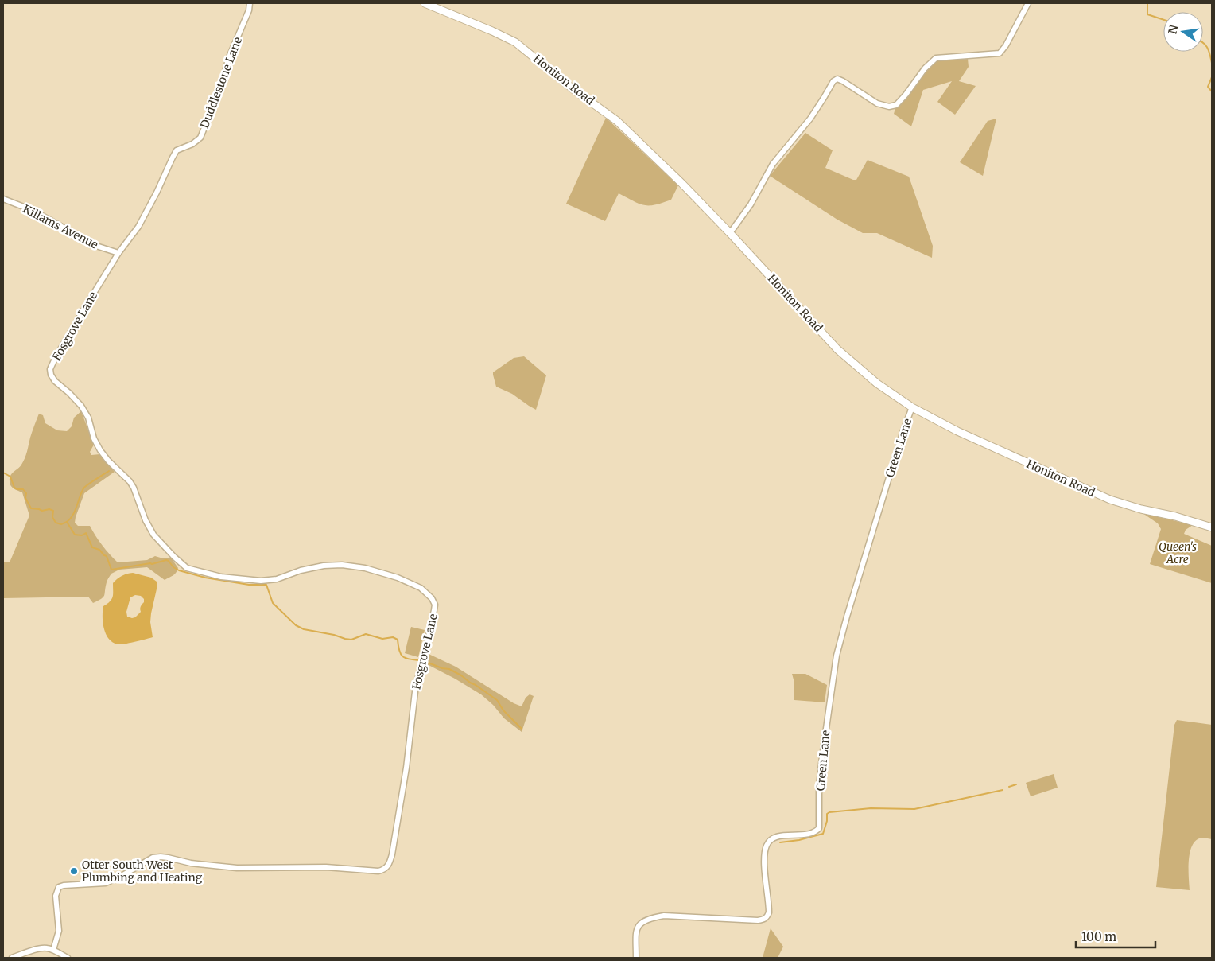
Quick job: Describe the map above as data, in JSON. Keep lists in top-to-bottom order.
{
  "streets": {
    "main road": ["Honiton Road"],
    "street": [
      "Duddlestone Lane",
      "Killams Avenue",
      "Fosgrove Lane",
      "Green Lane"
    ]
  },
  "crossings": [
    ["Honiton Road", "Green Lane"],
    ["Duddlestone Lane", "Killams Avenue"],
    ["Duddlestone Lane", "Fosgrove Lane"],
    ["Killams Avenue", "Fosgrove Lane"]
  ],
  "parks": ["Queen's Acre"],
  "places": ["Otter South West Plumbing and Heating"],
  "scale_bar": "100 m",
  "north": "left"
}
